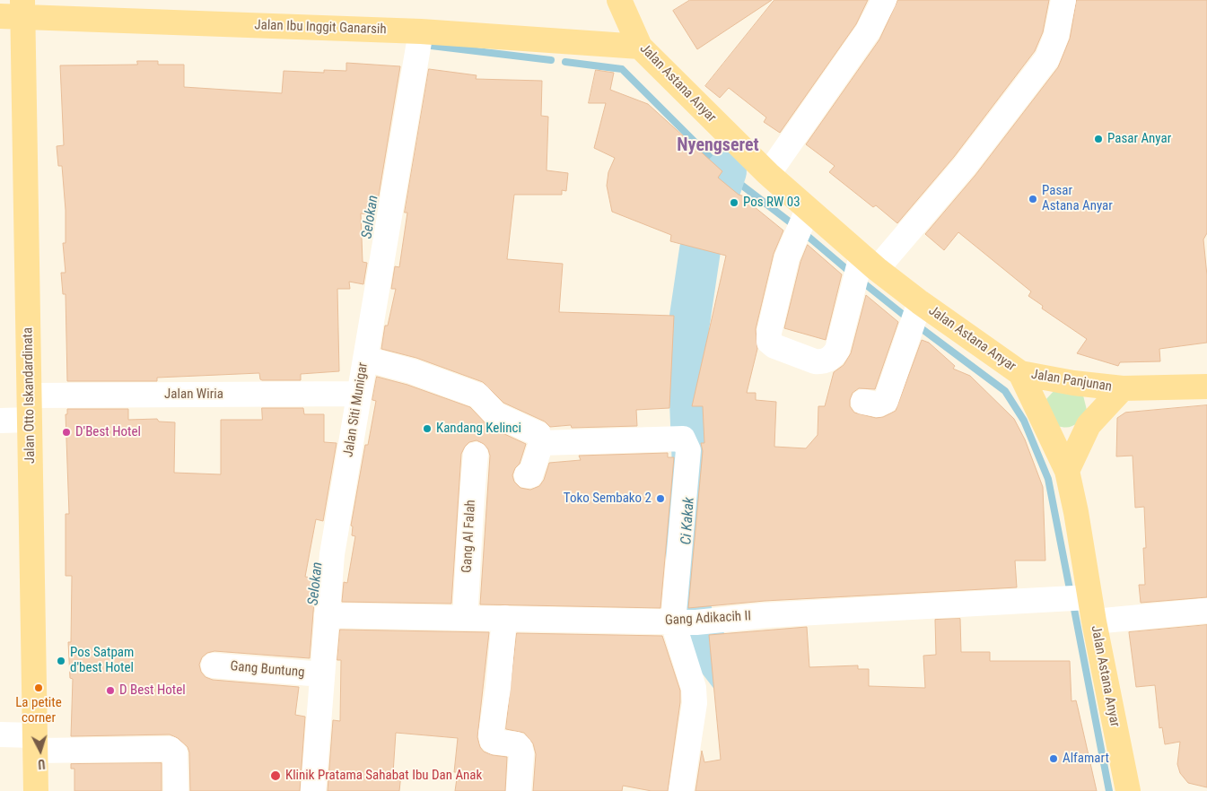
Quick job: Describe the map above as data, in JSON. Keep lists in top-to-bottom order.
{
  "streets": {
    "main road": [
      "Jalan Ibu Inggit Ganarsih",
      "Jalan Astana Anyar",
      "Jalan Panjunan",
      "Jalan Otto Iskandardinata"
    ],
    "street": [
      "Jalan Wiria",
      "Jalan Siti Munigar",
      "Gang Al Falah",
      "Gang Adikacih II",
      "Gang Buntung"
    ]
  },
  "crossings": [
    ["Jalan Ibu Inggit Ganarsih", "Jalan Astana Anyar"],
    ["Jalan Ibu Inggit Ganarsih", "Jalan Otto Iskandardinata"],
    ["Jalan Ibu Inggit Ganarsih", "Jalan Siti Munigar"],
    ["Jalan Astana Anyar", "Jalan Panjunan"],
    ["Jalan Astana Anyar", "Gang Adikacih II"],
    ["Jalan Wiria", "Jalan Otto Iskandardinata"],
    ["Jalan Wiria", "Jalan Siti Munigar"],
    ["Jalan Siti Munigar", "Gang Adikacih II"],
    ["Jalan Siti Munigar", "Gang Buntung"],
    ["Gang Al Falah", "Gang Adikacih II"]
  ],
  "districts": ["Nyengseret"],
  "water": ["Selokan", "Ci Kakak"],
  "places": [
    "Pasar Anyar",
    "Pasar Astana Anyar",
    "Pos RW 03",
    "Kandang Kelinci",
    "D'Best Hotel",
    "Toko Sembako 2",
    "Pos Satpam d'best Hotel",
    "La petite corner",
    "D Best Hotel",
    "Alfamart",
    "Klinik Pratama Sahabat Ibu Dan Anak"
  ],
  "north": "bottom"
}
